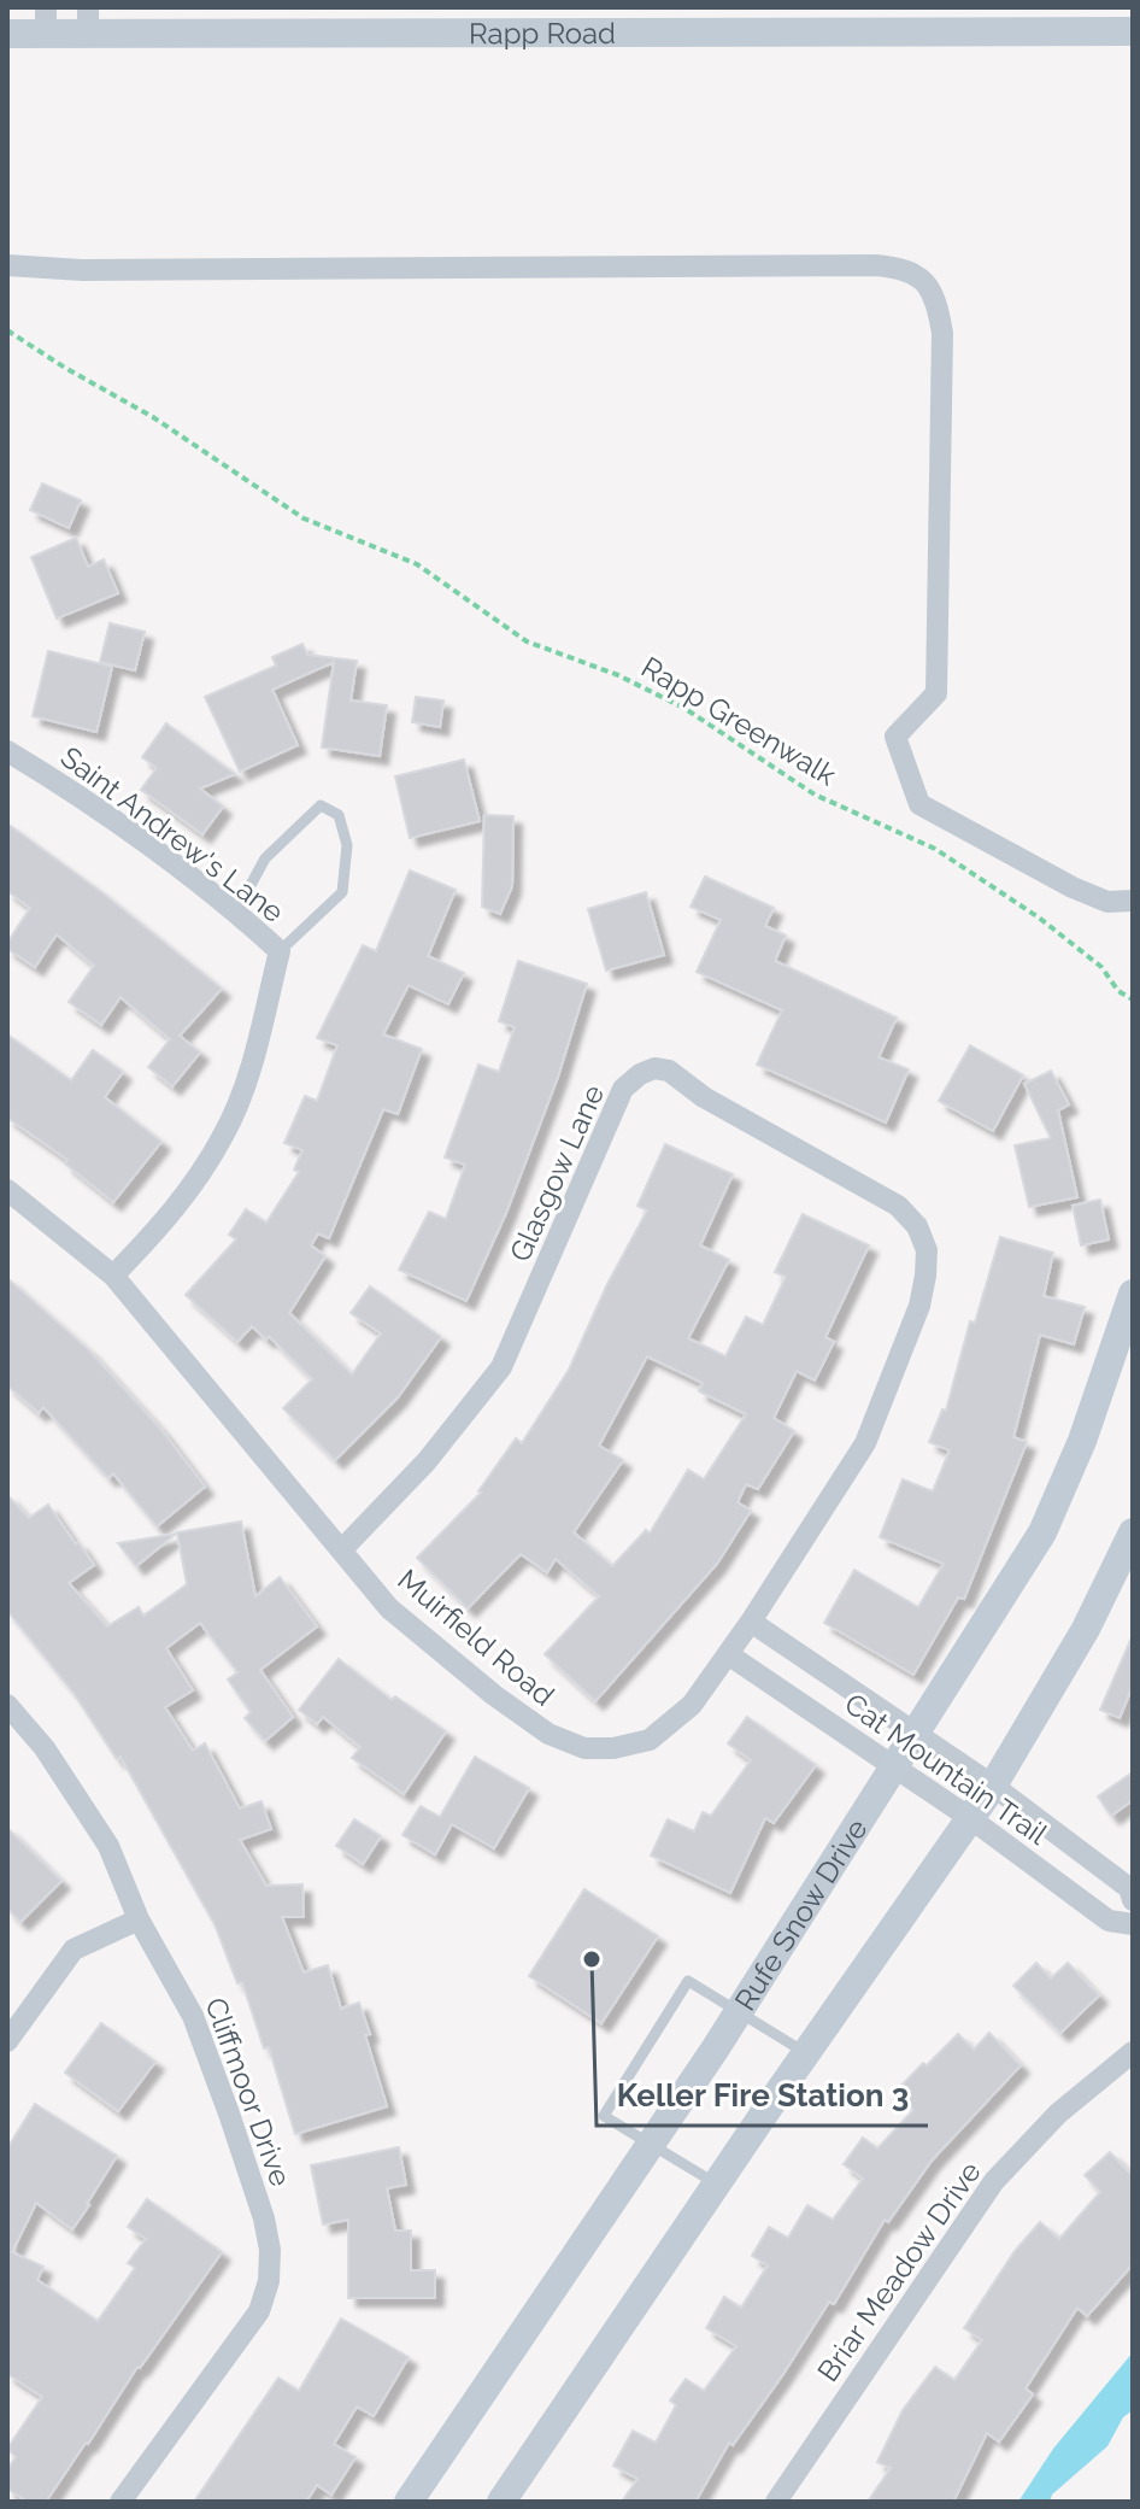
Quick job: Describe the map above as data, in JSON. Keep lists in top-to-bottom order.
{
  "streets": {
    "main road": ["Rapp Road", "Rufe Snow Drive"],
    "street": [
      "Saint Andrew's Lane",
      "Glasgow Lane",
      "Muirfield Road",
      "Cat Mountain Trail",
      "Cliffmoor Drive",
      "Briar Meadow Drive"
    ],
    "path": ["Rapp Greenwalk"]
  },
  "crossings": [
    ["Saint Andrew's Lane", "Muirfield Road"],
    ["Glasgow Lane", "Muirfield Road"],
    ["Muirfield Road", "Cat Mountain Trail"],
    ["Cat Mountain Trail", "Rufe Snow Drive"]
  ],
  "places": ["Keller Fire Station 3"]
}
